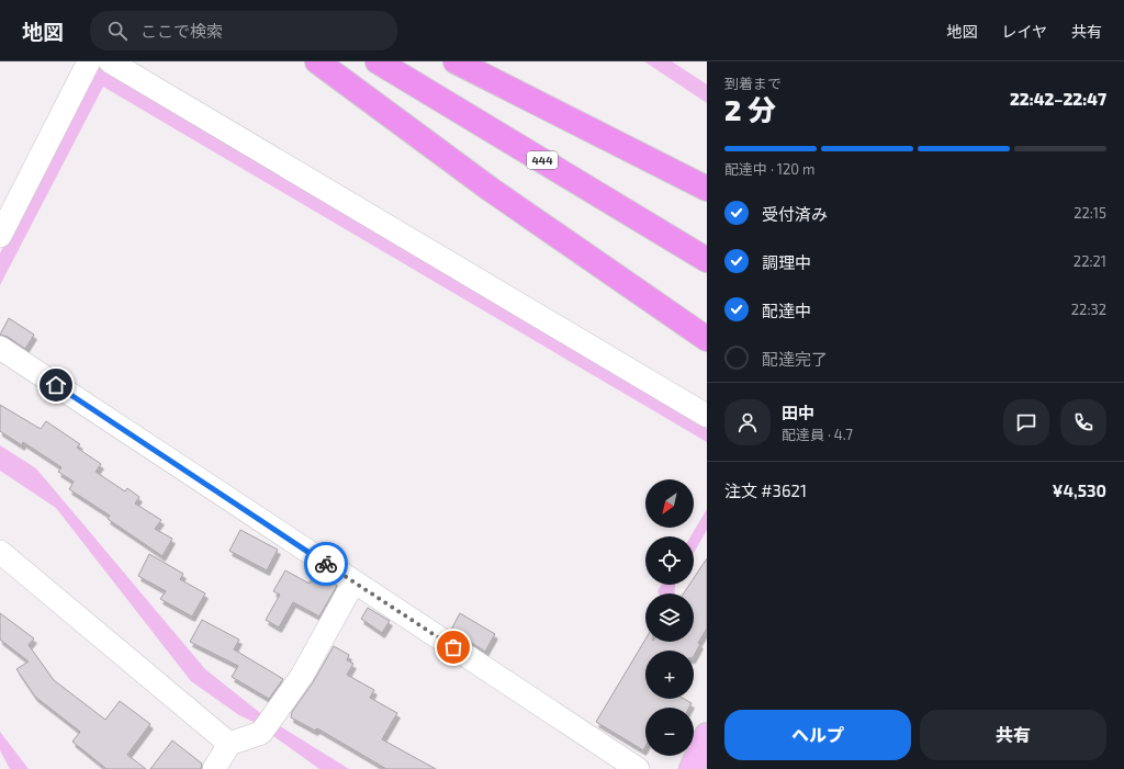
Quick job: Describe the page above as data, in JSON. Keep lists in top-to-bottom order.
{
  "streets": {
    "highway": ["444"]
  },
  "north": "bottom left",
  "page": {
    "header": "地図",
    "search": "ここで検索",
    "nav": ["地図", "レイヤ", "共有"],
    "heading": ["2 分", "到着まで", "22:42–22:47"],
    "panel": [
      "田中",
      "配達員 · 4.7",
      "注文 #3621",
      "¥4,530"
    ],
    "bar": "配達中 · 120 m",
    "list": [
      ["受付済み", "22:15"],
      ["調理中", "22:21"],
      ["配達中", "22:32"],
      "配達完了"
    ],
    "map_buttons": ["+", "−"],
    "buttons": ["ヘルプ", "共有"]
  }
}
